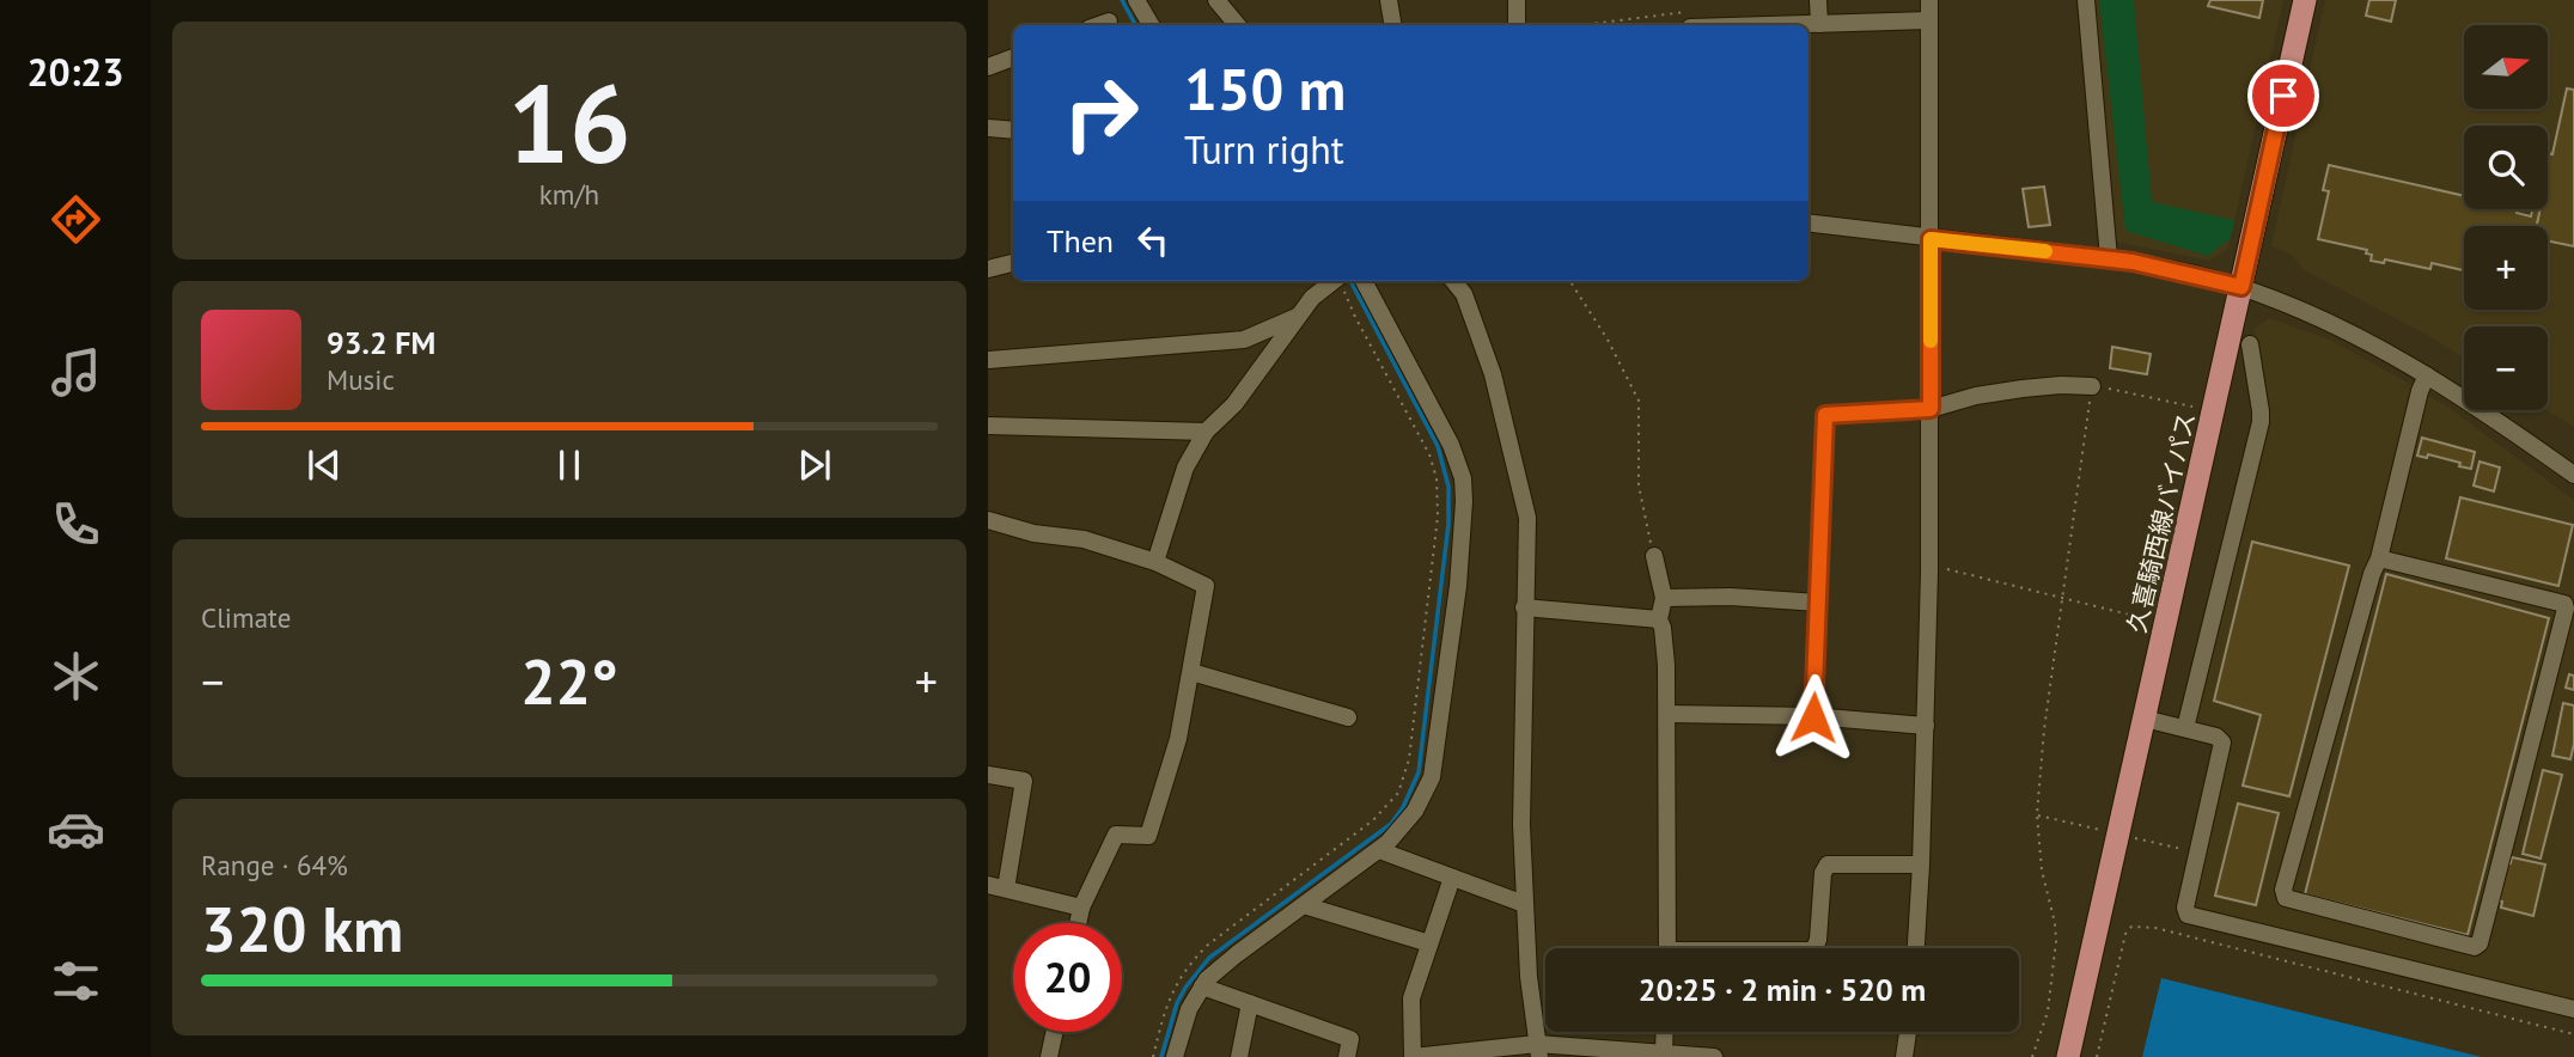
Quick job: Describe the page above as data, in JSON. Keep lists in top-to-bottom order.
{
  "streets": {
    "main road": ["久喜騎西線バイパス"]
  },
  "north": "right",
  "page": {
    "tabs": "20:23",
    "tile": [
      ["16", "km/h"],
      "Climate",
      ["Range · 64%", "320 km"]
    ],
    "map_buttons": ["+", "−"],
    "turn": ["150 m", "Turn right"],
    "then": "Then",
    "song": ["93.2 FM", "Music"],
    "heat": ["−", "22°", "+"],
    "limit": "20",
    "trip": "20:25 · 2 min · 520 m"
  }
}
